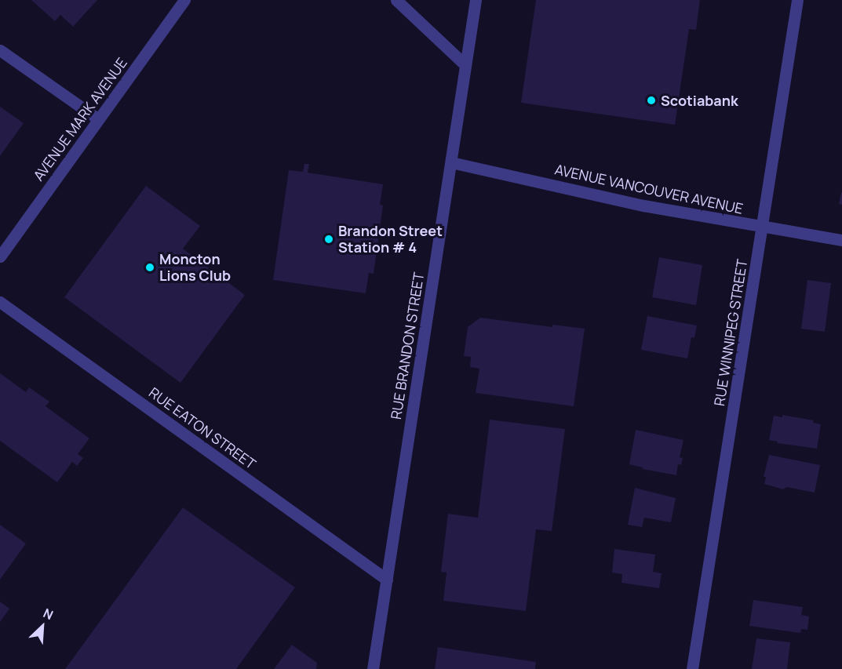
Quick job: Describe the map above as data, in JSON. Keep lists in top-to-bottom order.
{
  "streets": {
    "street": [
      "AVENUE MARK AVENUE",
      "AVENUE VANCOUVER AVENUE",
      "RUE WINNIPEG STREET",
      "RUE BRANDON STREET",
      "RUE EATON STREET"
    ]
  },
  "crossings": [
    ["AVENUE VANCOUVER AVENUE", "RUE WINNIPEG STREET"],
    ["AVENUE VANCOUVER AVENUE", "RUE BRANDON STREET"],
    ["RUE BRANDON STREET", "RUE EATON STREET"]
  ],
  "places": ["Scotiabank", "Brandon Street Station # 4", "Moncton Lions Club"],
  "north": "top right"
}
